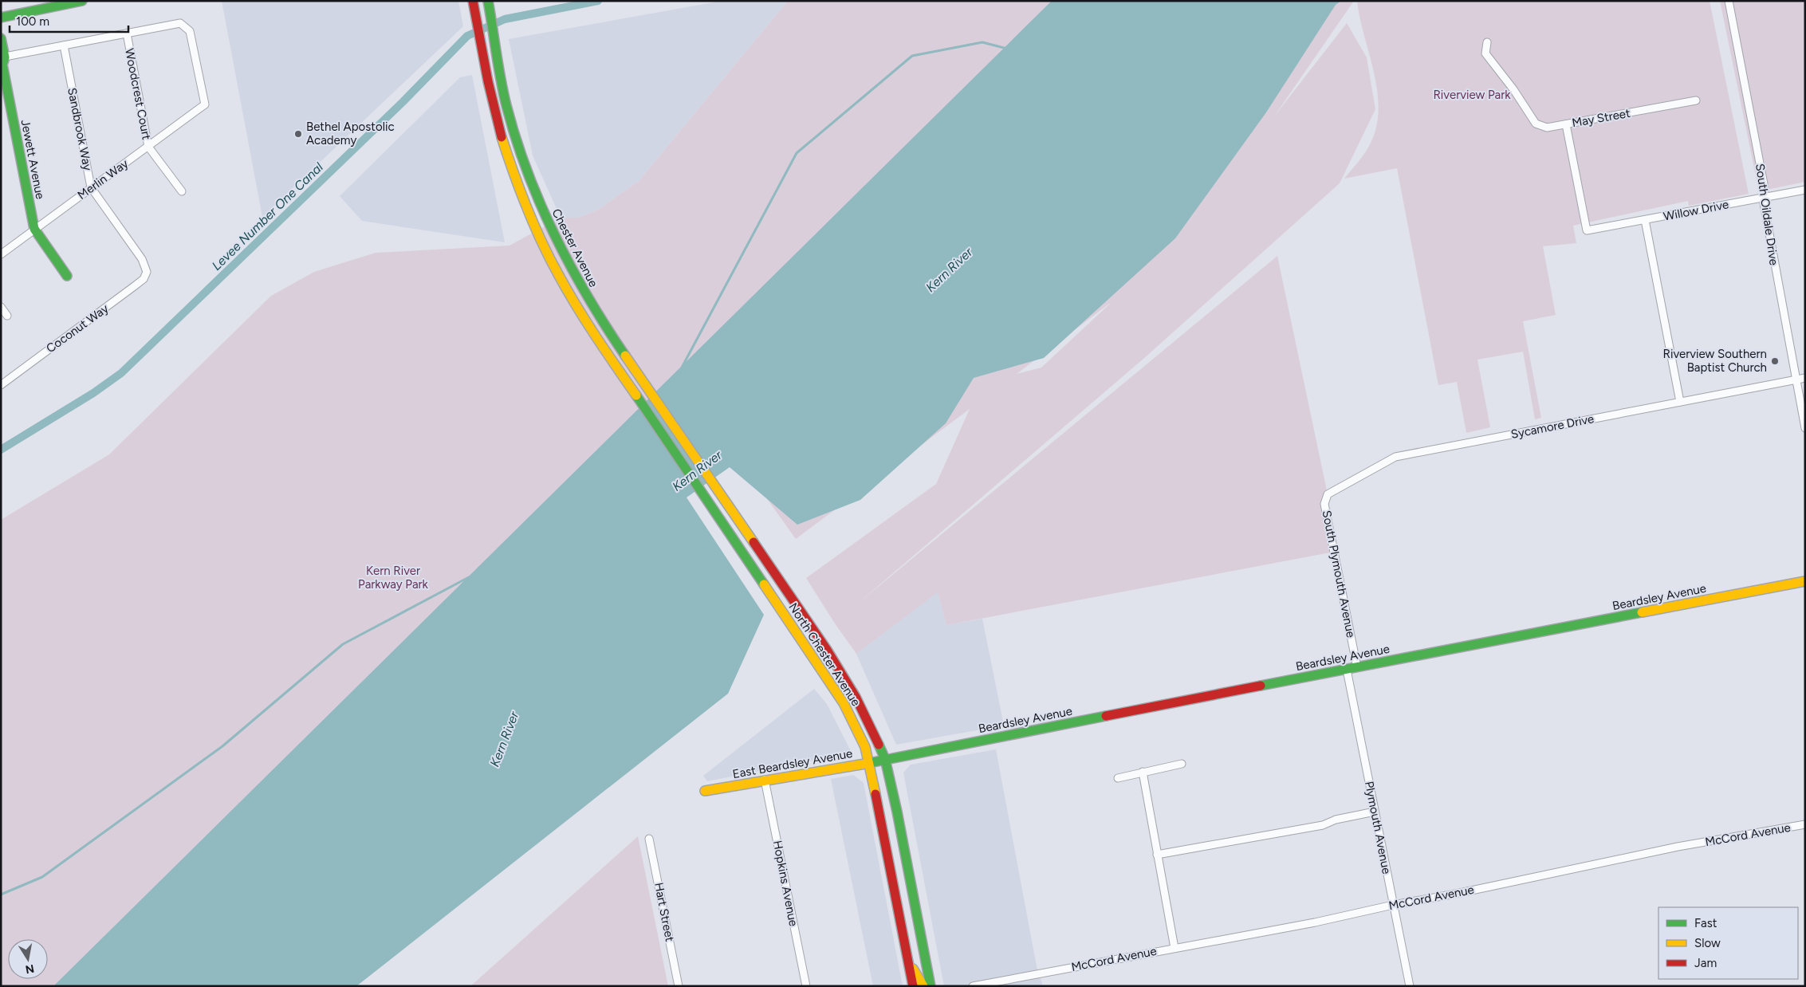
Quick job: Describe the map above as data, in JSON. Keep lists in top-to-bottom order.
{
  "streets": {
    "main road": [
      "Jewett Avenue",
      "Chester Avenue",
      "Beardsley Avenue",
      "North Chester Avenue",
      "East Beardsley Avenue"
    ],
    "street": [
      "Woodcrest Court",
      "May Street",
      "Sandbrook Way",
      "Merlin Way",
      "Willow Drive",
      "South Oildale Drive",
      "Coconut Way",
      "Sycamore Drive",
      "South Plymouth Avenue",
      "Plymouth Avenue",
      "McCord Avenue",
      "Hopkins Avenue",
      "Hart Street"
    ]
  },
  "crossings": [
    ["Woodcrest Court", "Merlin Way"],
    ["May Street", "Willow Drive"],
    ["Sandbrook Way", "Merlin Way"],
    ["Sandbrook Way", "Coconut Way"],
    ["Jewett Avenue", "Merlin Way"],
    ["Willow Drive", "South Oildale Drive"],
    ["South Oildale Drive", "Sycamore Drive"],
    ["Chester Avenue", "North Chester Avenue"],
    ["Sycamore Drive", "South Plymouth Avenue"],
    ["South Plymouth Avenue", "Beardsley Avenue"],
    ["Beardsley Avenue", "North Chester Avenue"],
    ["Beardsley Avenue", "East Beardsley Avenue"],
    ["Beardsley Avenue", "Plymouth Avenue"],
    ["North Chester Avenue", "East Beardsley Avenue"],
    ["East Beardsley Avenue", "Hopkins Avenue"],
    ["Plymouth Avenue", "McCord Avenue"]
  ],
  "water": ["Levee Number One Canal", "Kern River"],
  "parks": ["Riverview Park", "Kern River Parkway Park"],
  "places": ["Bethel Apostolic Academy", "Riverview Southern Baptist Church"],
  "legend": ["Fast", "Slow", "Jam"],
  "scale_bar": "100 m",
  "north": "bottom"
}
